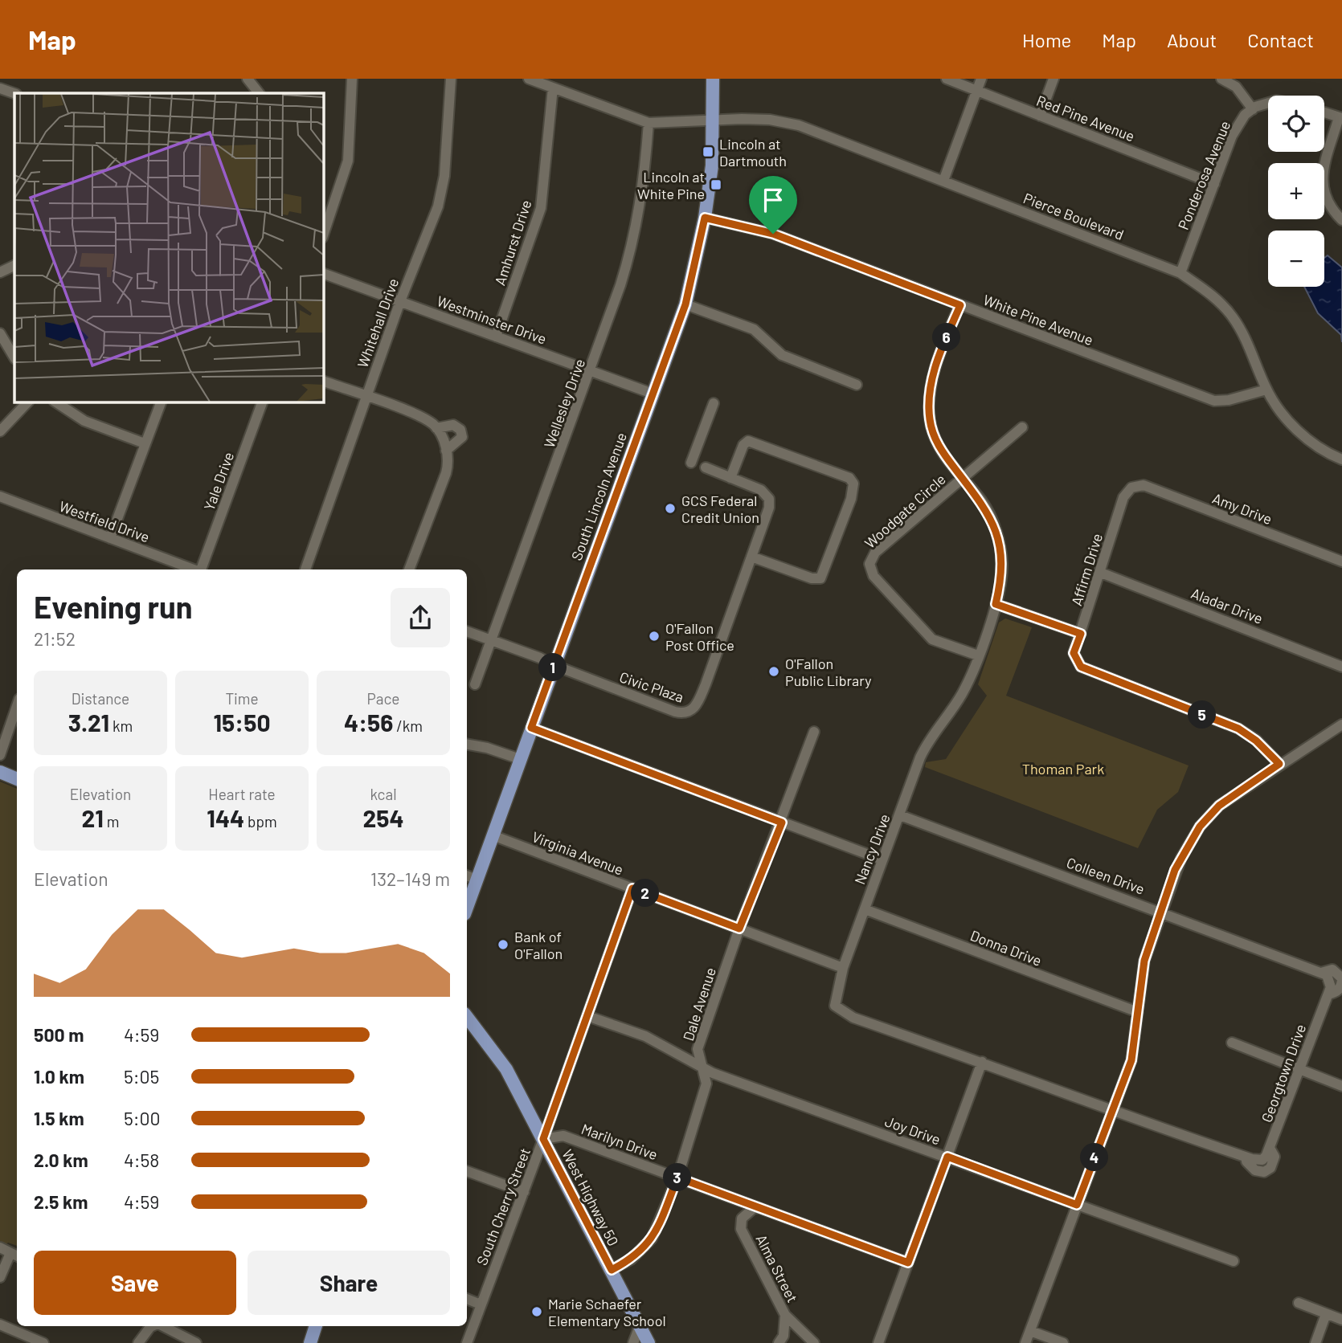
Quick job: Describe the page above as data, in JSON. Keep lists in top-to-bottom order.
{
  "streets": {
    "main road": ["South Lincoln Avenue", "West Highway 50"],
    "street": [
      "Red Pine Avenue",
      "Ponderosa Avenue",
      "Pierce Boulevard",
      "Amhurst Drive",
      "Westminster Drive",
      "White Pine Avenue",
      "Whitehall Drive",
      "Wellesley Drive",
      "Yale Drive",
      "Amy Drive",
      "Woodgate Circle",
      "Westfield Drive",
      "Affirm Drive",
      "Aladar Drive",
      "Civic Plaza",
      "Nancy Drive",
      "Virginia Avenue",
      "Colleen Drive",
      "Donna Drive",
      "Dale Avenue",
      "Georgtown Drive",
      "Joy Drive",
      "Marilyn Drive",
      "South Cherry Street",
      "Alma Street"
    ]
  },
  "crossings": [
    ["Red Pine Avenue", "Ponderosa Avenue"],
    ["Ponderosa Avenue", "Pierce Boulevard"],
    ["Pierce Boulevard", "White Pine Avenue"],
    ["Pierce Boulevard", "Wellesley Drive"],
    ["Pierce Boulevard", "South Lincoln Avenue"],
    ["Amhurst Drive", "Westminster Drive"],
    ["Westminster Drive", "Whitehall Drive"],
    ["Westminster Drive", "Wellesley Drive"],
    ["Westminster Drive", "South Lincoln Avenue"],
    ["White Pine Avenue", "South Lincoln Avenue"],
    ["White Pine Avenue", "Nancy Drive"],
    ["South Lincoln Avenue", "Civic Plaza"],
    ["South Lincoln Avenue", "Virginia Avenue"],
    ["Amy Drive", "Affirm Drive"],
    ["Woodgate Circle", "Nancy Drive"],
    ["Affirm Drive", "Aladar Drive"],
    ["Nancy Drive", "Virginia Avenue"],
    ["Nancy Drive", "Colleen Drive"],
    ["Nancy Drive", "Donna Drive"],
    ["Nancy Drive", "Georgtown Drive"],
    ["Virginia Avenue", "Dale Avenue"],
    ["Virginia Avenue", "South Cherry Street"],
    ["Colleen Drive", "Georgtown Drive"],
    ["Dale Avenue", "Joy Drive"],
    ["Dale Avenue", "Marilyn Drive"],
    ["Dale Avenue", "West Highway 50"],
    ["Joy Drive", "South Cherry Street"],
    ["Marilyn Drive", "West Highway 50"],
    ["Marilyn Drive", "South Cherry Street"],
    ["Marilyn Drive", "Alma Street"],
    ["West Highway 50", "South Cherry Street"]
  ],
  "parks": ["Thoman Park"],
  "places": {
    "transit": ["Lincoln at Dartmouth", "Lincoln at White Pine"],
    "other": [
      "GCS Federal Credit Union",
      "O'Fallon Post Office",
      "O'Fallon Public Library",
      "Bank of O'Fallon",
      "Marie Schaefer Elementary School"
    ]
  },
  "page": {
    "header": "Map",
    "nav": [
      "Home",
      "Map",
      "About",
      "Contact"
    ],
    "map_buttons": ["+", "−"],
    "pins": [
      "6",
      "1",
      "5",
      "2",
      "4",
      "3"
    ],
    "heading": ["Evening run", "21:52"],
    "stats": [
      ["Distance", "3.21 km"],
      ["Time", "15:50"],
      ["Pace", "4:56 /km"],
      ["Elevation", "21 m"],
      ["Heart rate", "144 bpm"],
      ["kcal", "254"]
    ],
    "chart": ["Elevation", "132–149 m"],
    "list": [
      {
        "name": "500 m",
        "note": "4:59"
      },
      {
        "name": "1.0 km",
        "note": "5:05"
      },
      {
        "name": "1.5 km",
        "note": "5:00"
      },
      {
        "name": "2.0 km",
        "note": "4:58"
      },
      {
        "name": "2.5 km",
        "note": "4:59"
      }
    ],
    "buttons": ["Save", "Share"]
  }
}
